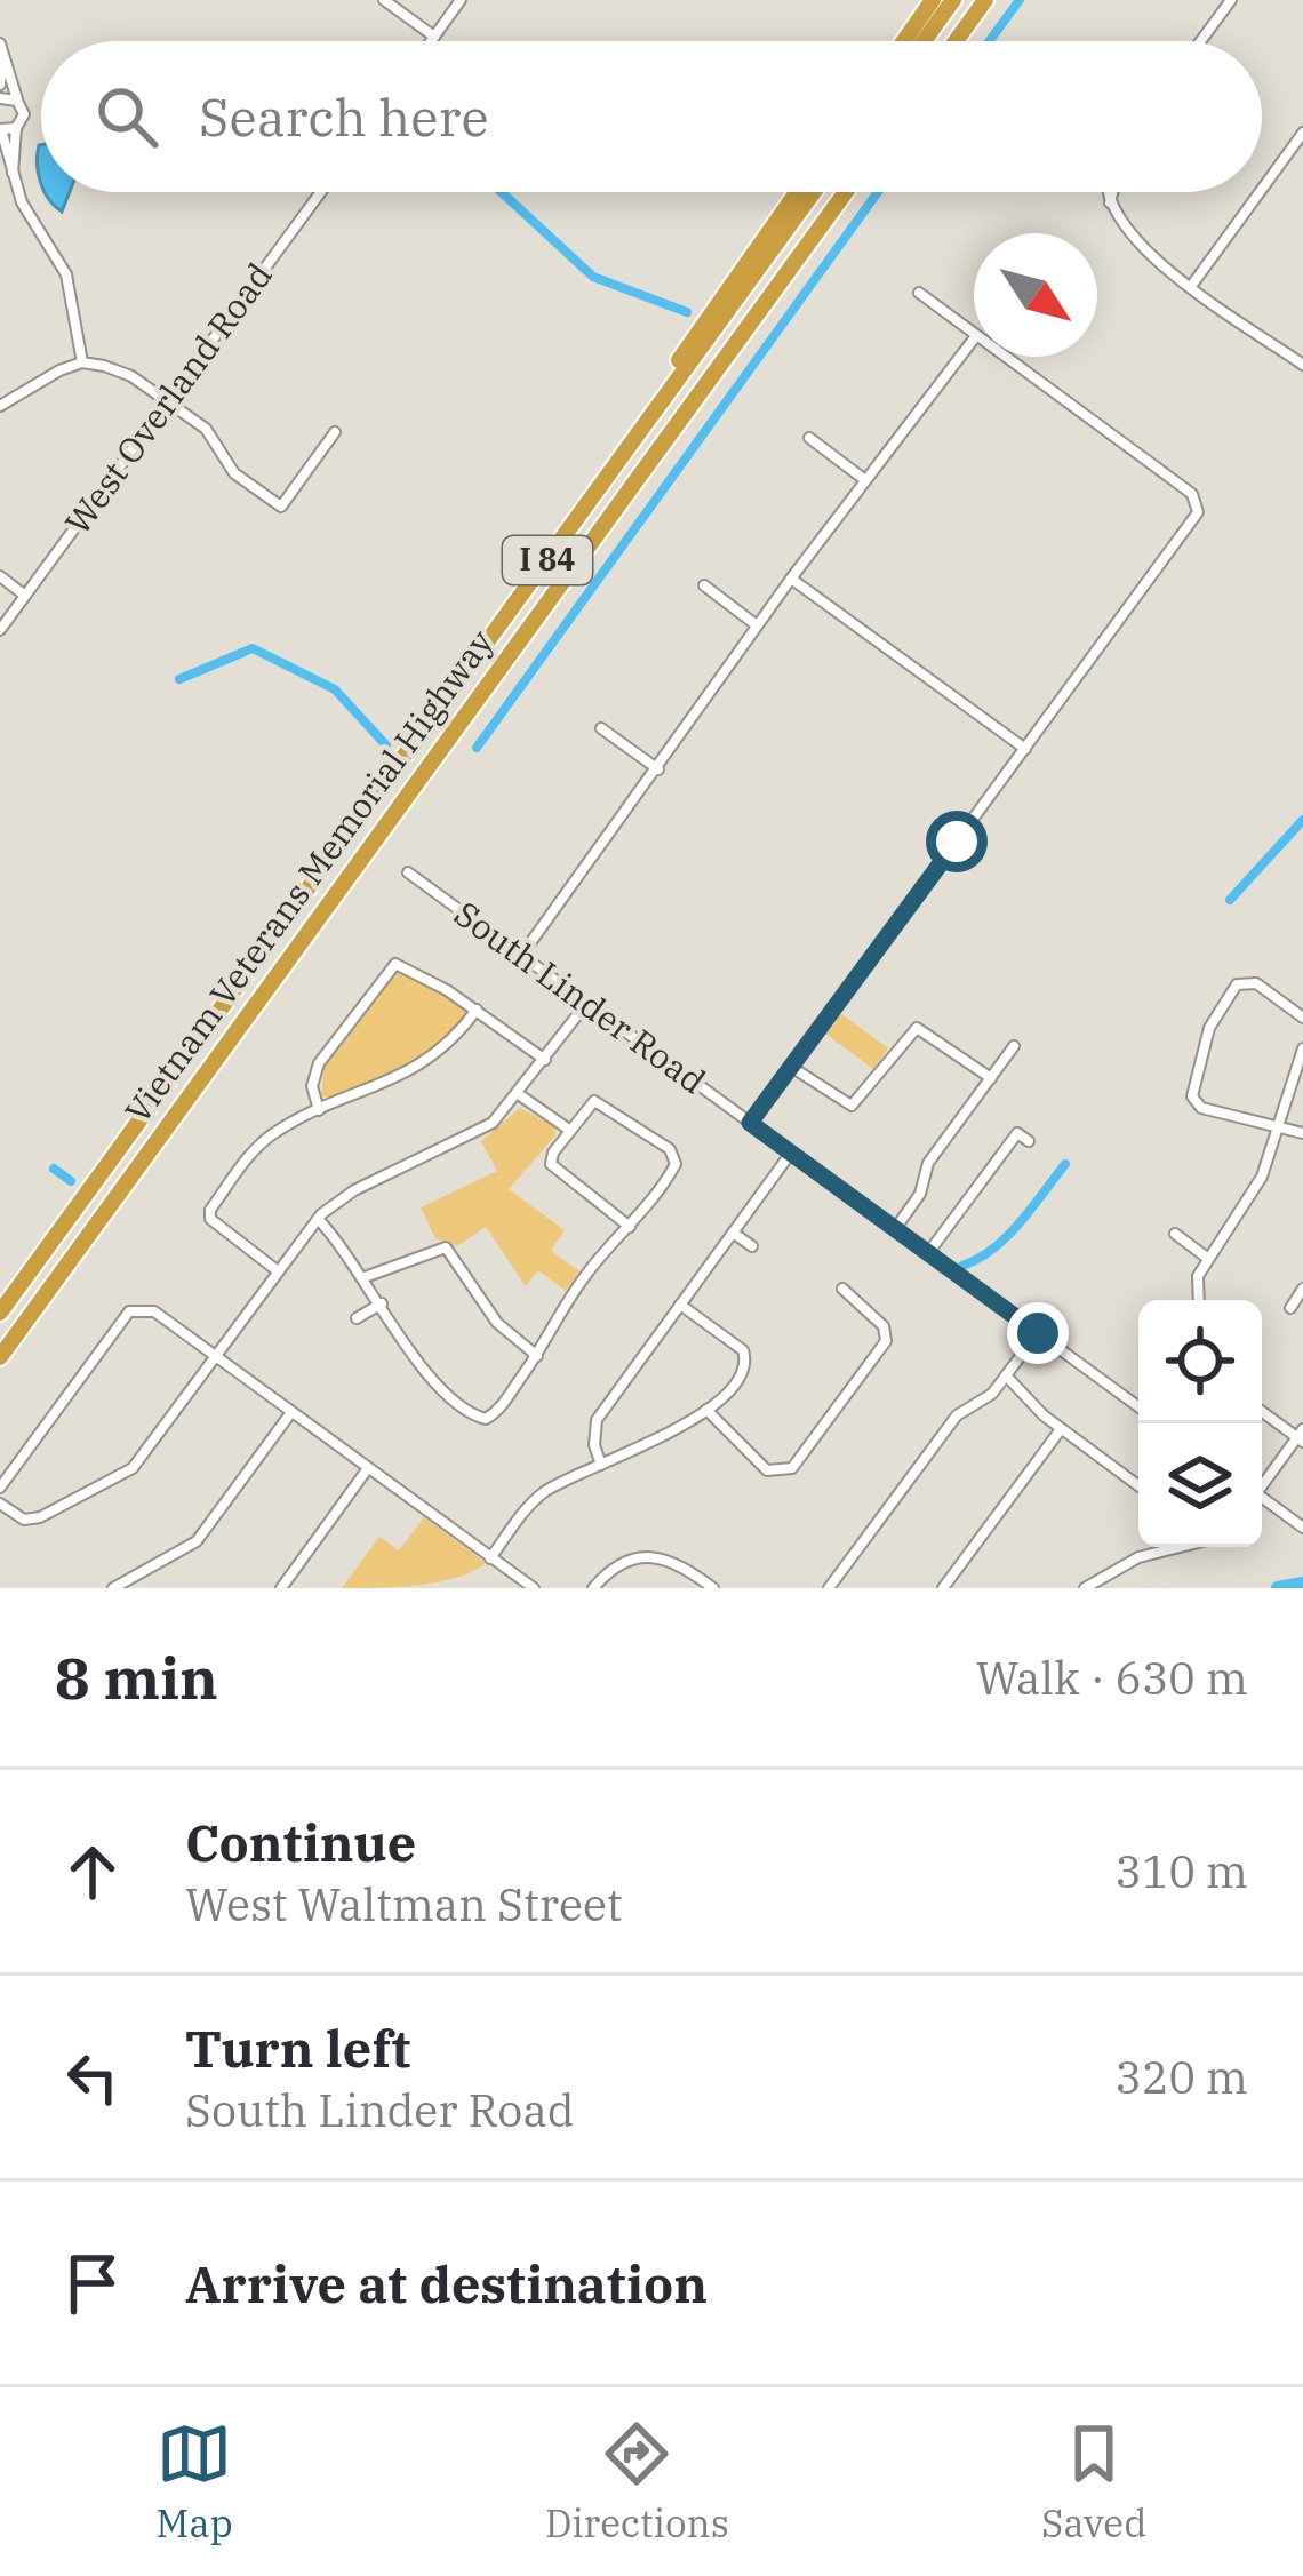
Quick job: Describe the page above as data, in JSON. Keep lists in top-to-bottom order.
{
  "streets": {
    "highway": ["I 84", "Vietnam Veterans Memorial Highway"],
    "street": ["West Overland Road", "South Linder Road"]
  },
  "north": "bottom right",
  "page": {
    "search": "Search here",
    "heading": ["8 min", "Walk · 630 m"],
    "list": [
      ["Continue", "West Waltman Street", "310 m"],
      ["Turn left", "South Linder Road", "320 m"],
      "Arrive at destination"
    ],
    "nav": ["Map", "Directions", "Saved"]
  }
}
